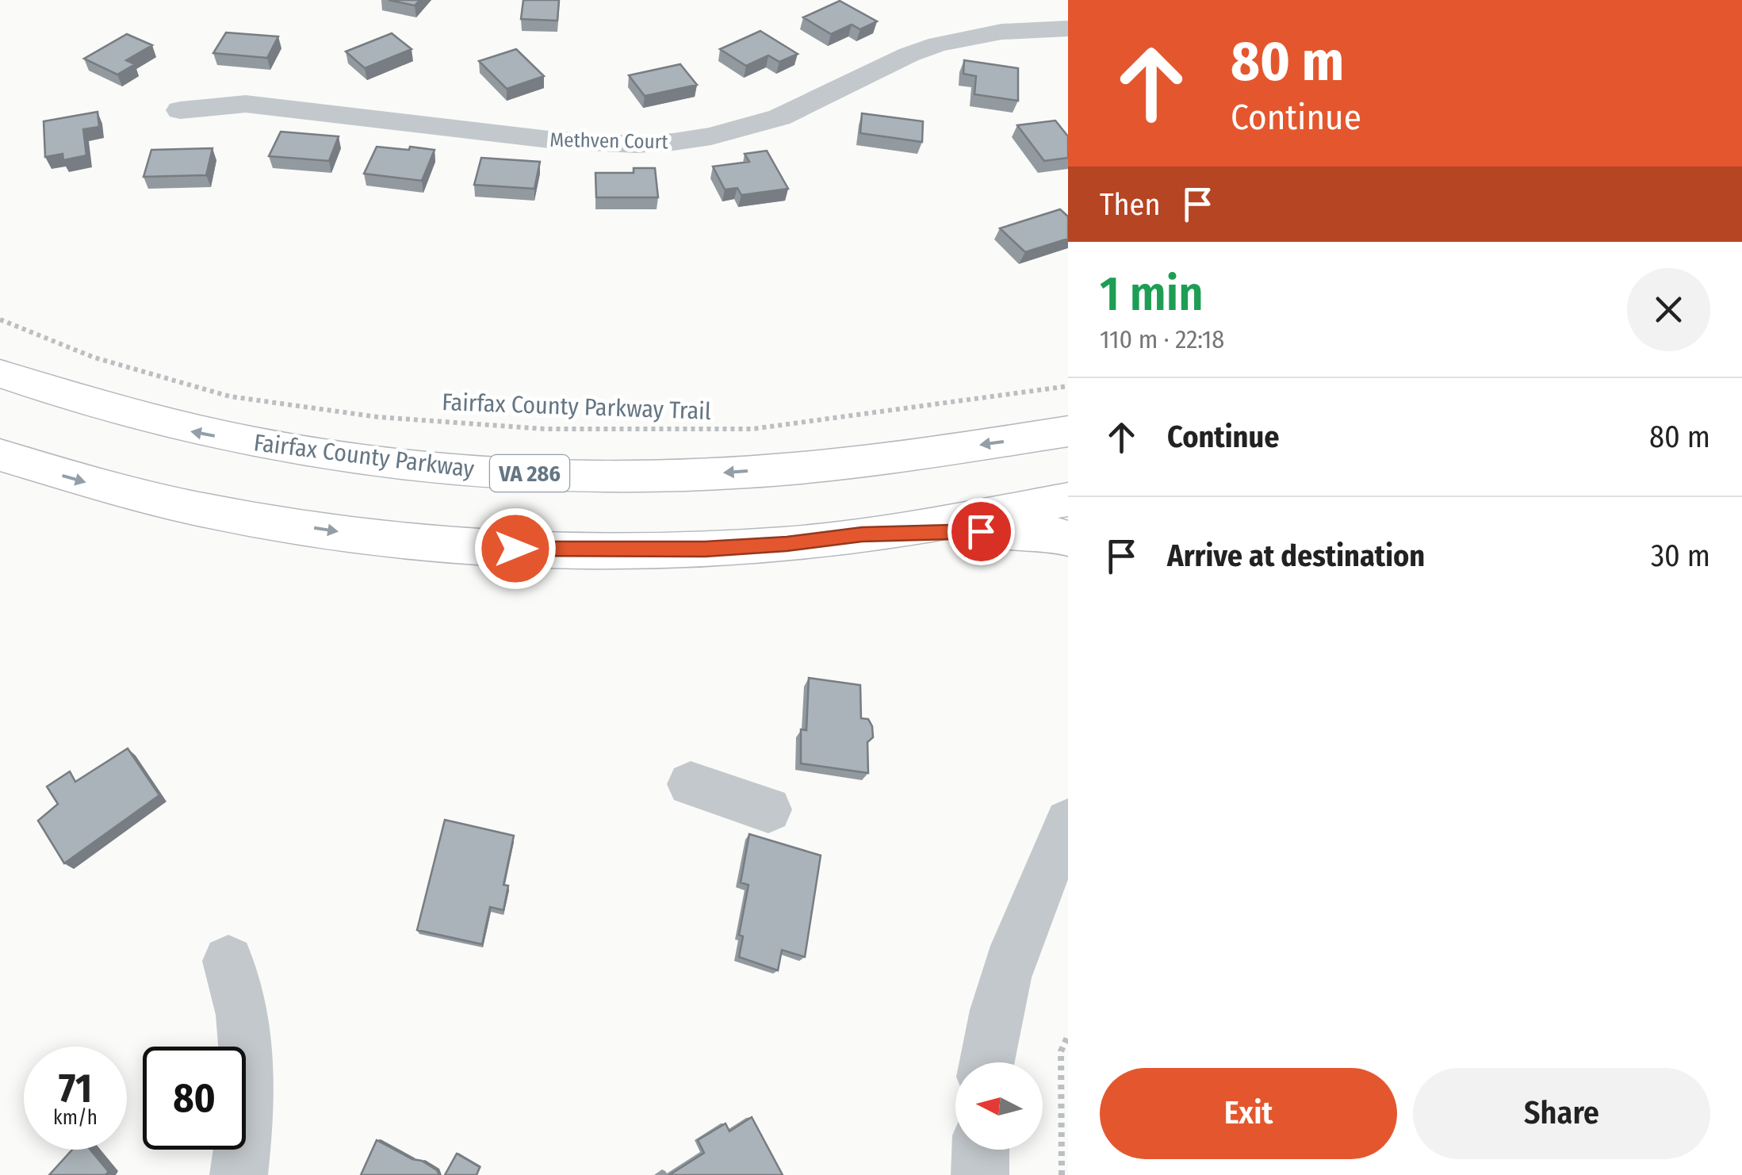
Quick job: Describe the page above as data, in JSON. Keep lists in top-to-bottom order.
{
  "streets": {
    "highway": ["Fairfax County Parkway", "VA 286"],
    "street": ["Methven Court"],
    "path": ["Fairfax County Parkway Trail"]
  },
  "north": "left",
  "page": {
    "turn": ["80 m", "Continue"],
    "then": "Then",
    "heading": ["1 min", "110 m · 22:18"],
    "list": [
      {
        "name": "Continue",
        "value": "80 m"
      },
      {
        "name": "Arrive at destination",
        "value": "30 m"
      }
    ],
    "speed": "71 km/h",
    "limit": "80",
    "buttons": ["Exit", "Share"]
  }
}
